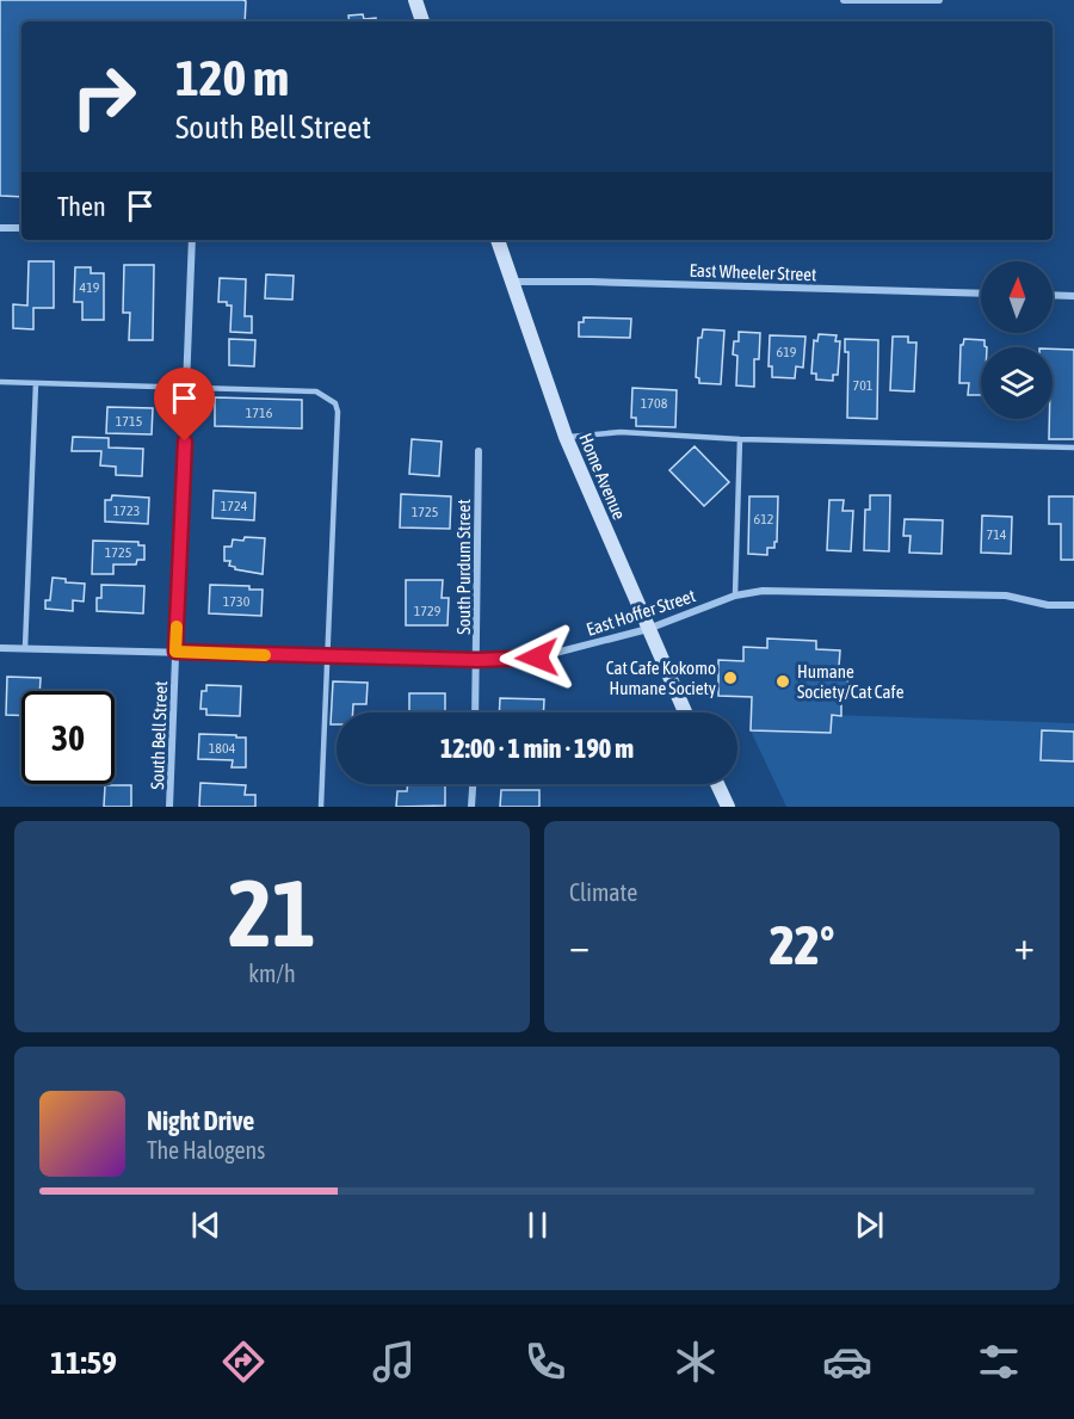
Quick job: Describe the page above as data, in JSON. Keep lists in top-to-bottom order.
{
  "streets": {
    "main road": ["Home Avenue"],
    "street": [
      "East Wheeler Street",
      "South Purdum Street",
      "East Hoffer Street",
      "South Bell Street"
    ]
  },
  "crossings": [
    ["East Wheeler Street", "Home Avenue"],
    ["Home Avenue", "East Hoffer Street"],
    ["South Purdum Street", "East Hoffer Street"],
    ["East Hoffer Street", "South Bell Street"]
  ],
  "places": ["Cat Cafe Kokomo Humane Society", "Humane Society/Cat Cafe"],
  "house_numbers": [
    "419",
    "619",
    "701",
    "1708",
    "1716",
    "1715",
    "1724",
    "1723",
    "1725",
    "612",
    "714",
    "1725",
    "1730",
    "1729",
    "1804"
  ],
  "north": "top",
  "page": {
    "turn": ["120 m", "South Bell Street"],
    "then": "Then",
    "limit": "30",
    "trip": "12:00 · 1 min · 190 m",
    "tile": [
      ["21", "km/h"],
      "Climate"
    ],
    "heat": ["−", "22°", "+"],
    "song": ["Night Drive", "The Halogens"],
    "tabs": "11:59"
  }
}
